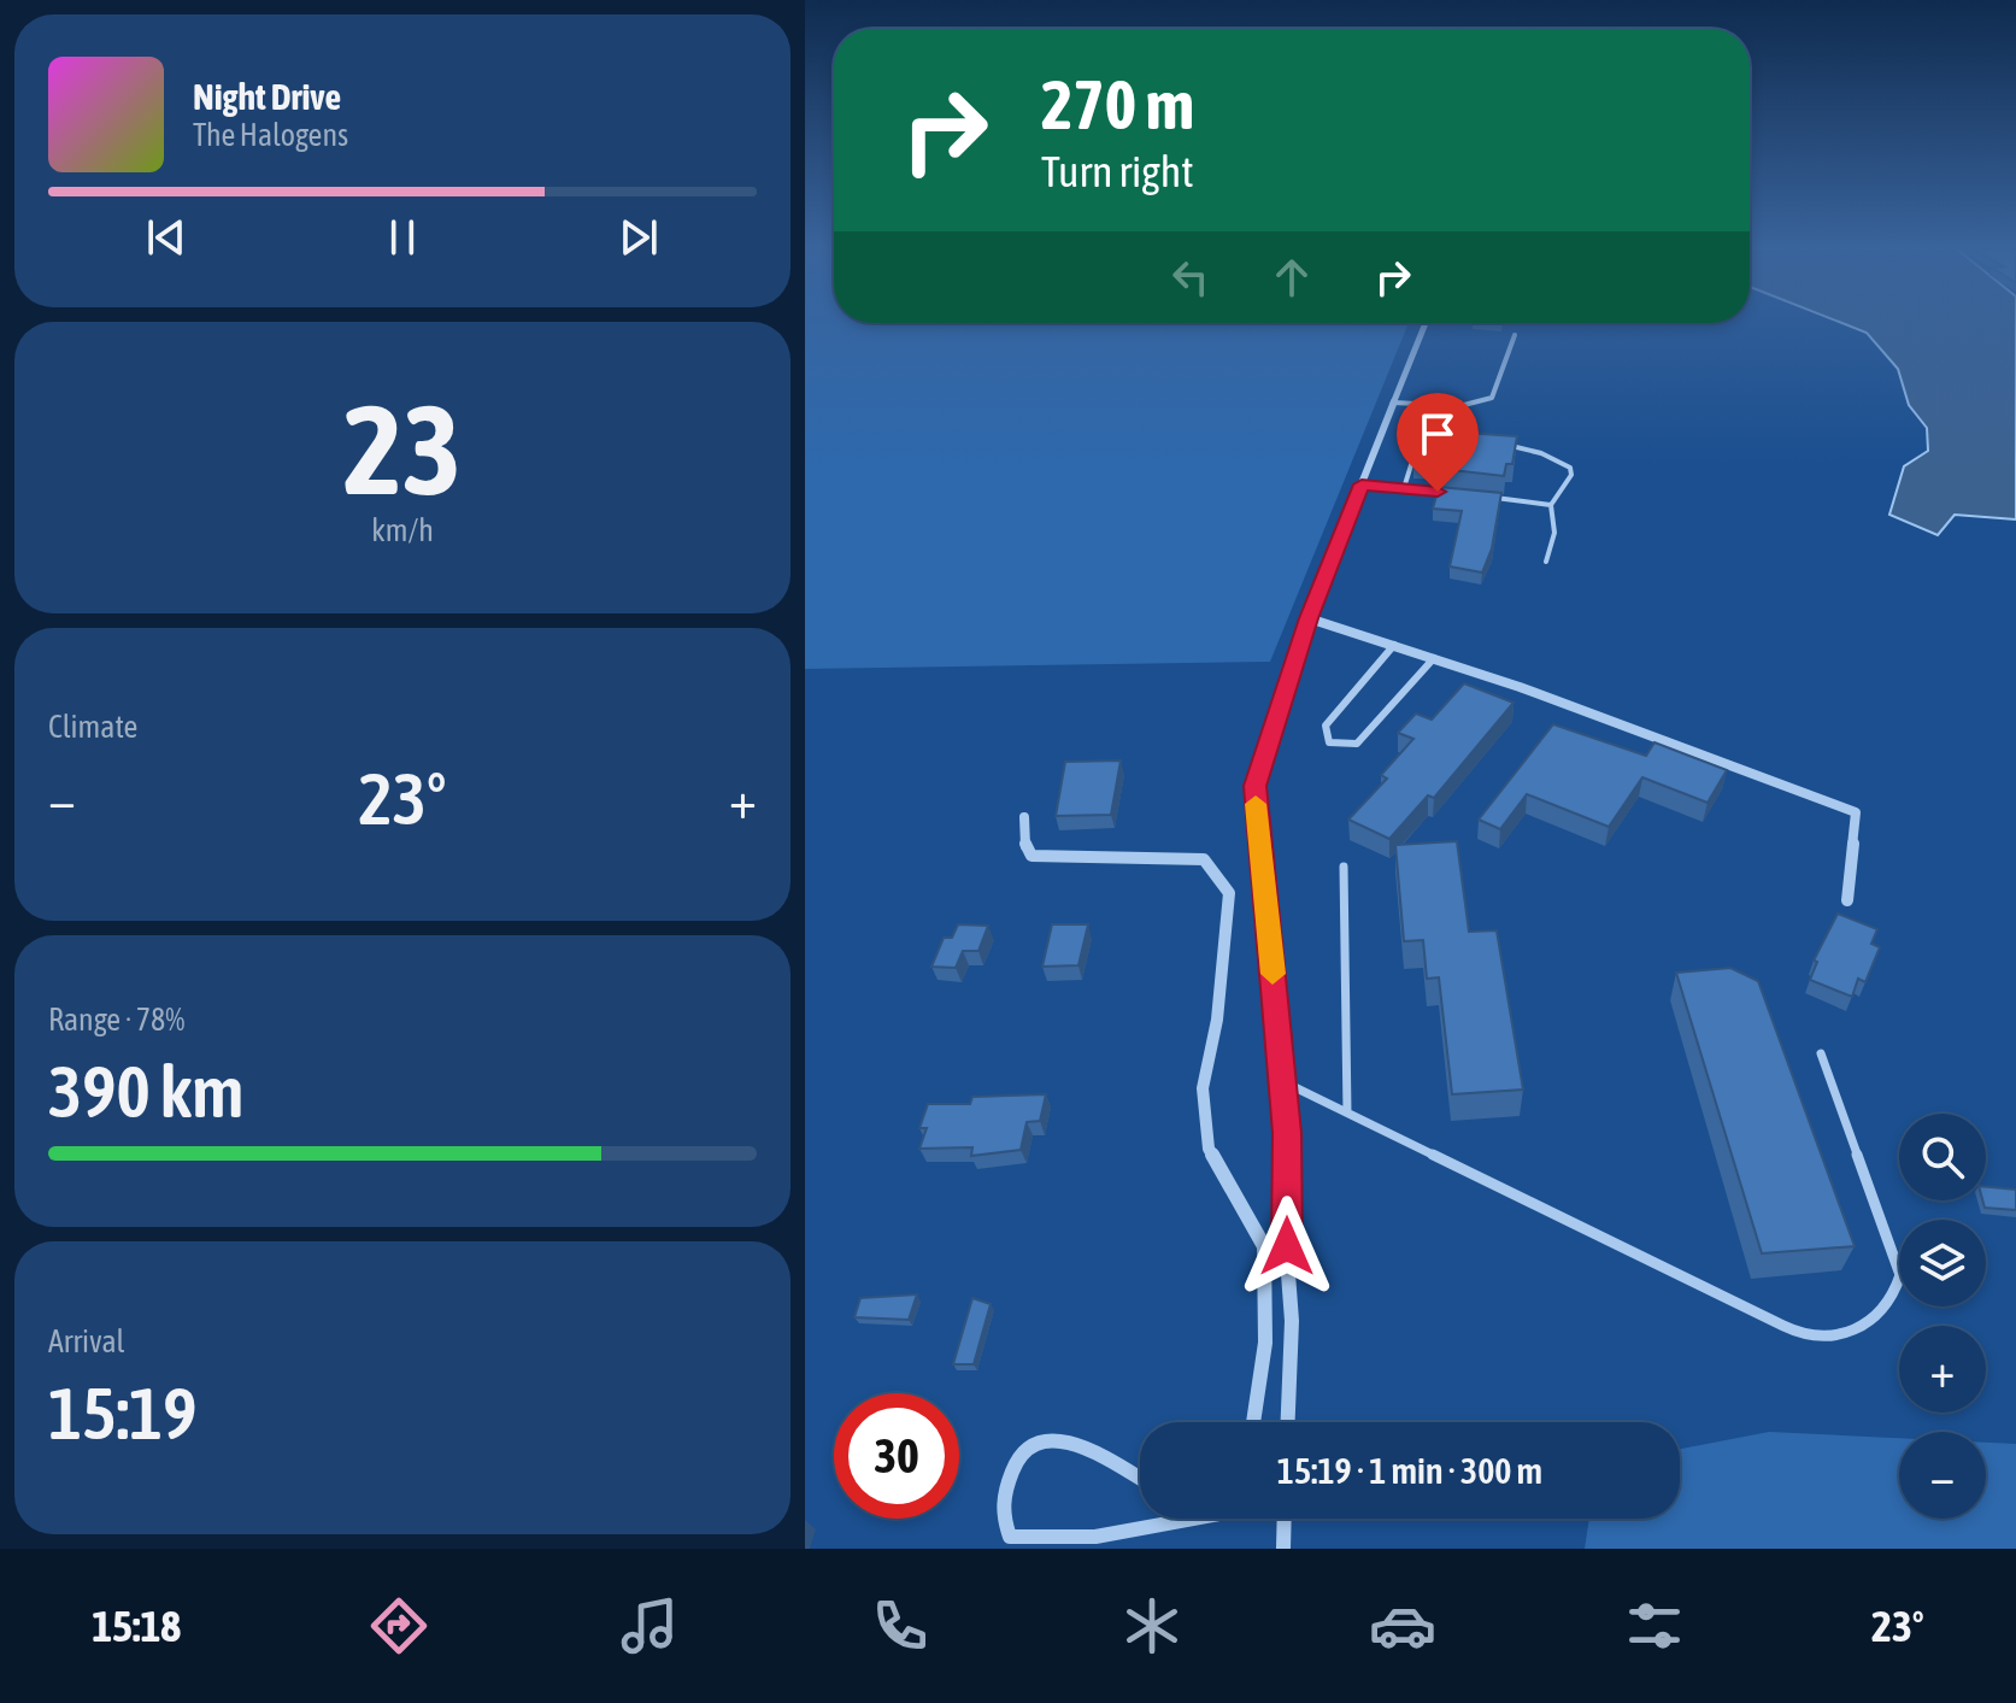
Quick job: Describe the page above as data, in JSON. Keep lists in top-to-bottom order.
{
  "page": {
    "turn": ["270 m", "Turn right"],
    "song": ["Night Drive", "The Halogens"],
    "tile": [
      ["23", "km/h"],
      "Climate",
      ["Range · 78%", "390 km"],
      ["Arrival", "15:19"]
    ],
    "heat": ["−", "23°", "+"],
    "map_buttons": ["+", "−"],
    "limit": "30",
    "trip": "15:19 · 1 min · 300 m",
    "tabs": ["15:18", "23°"]
  }
}
